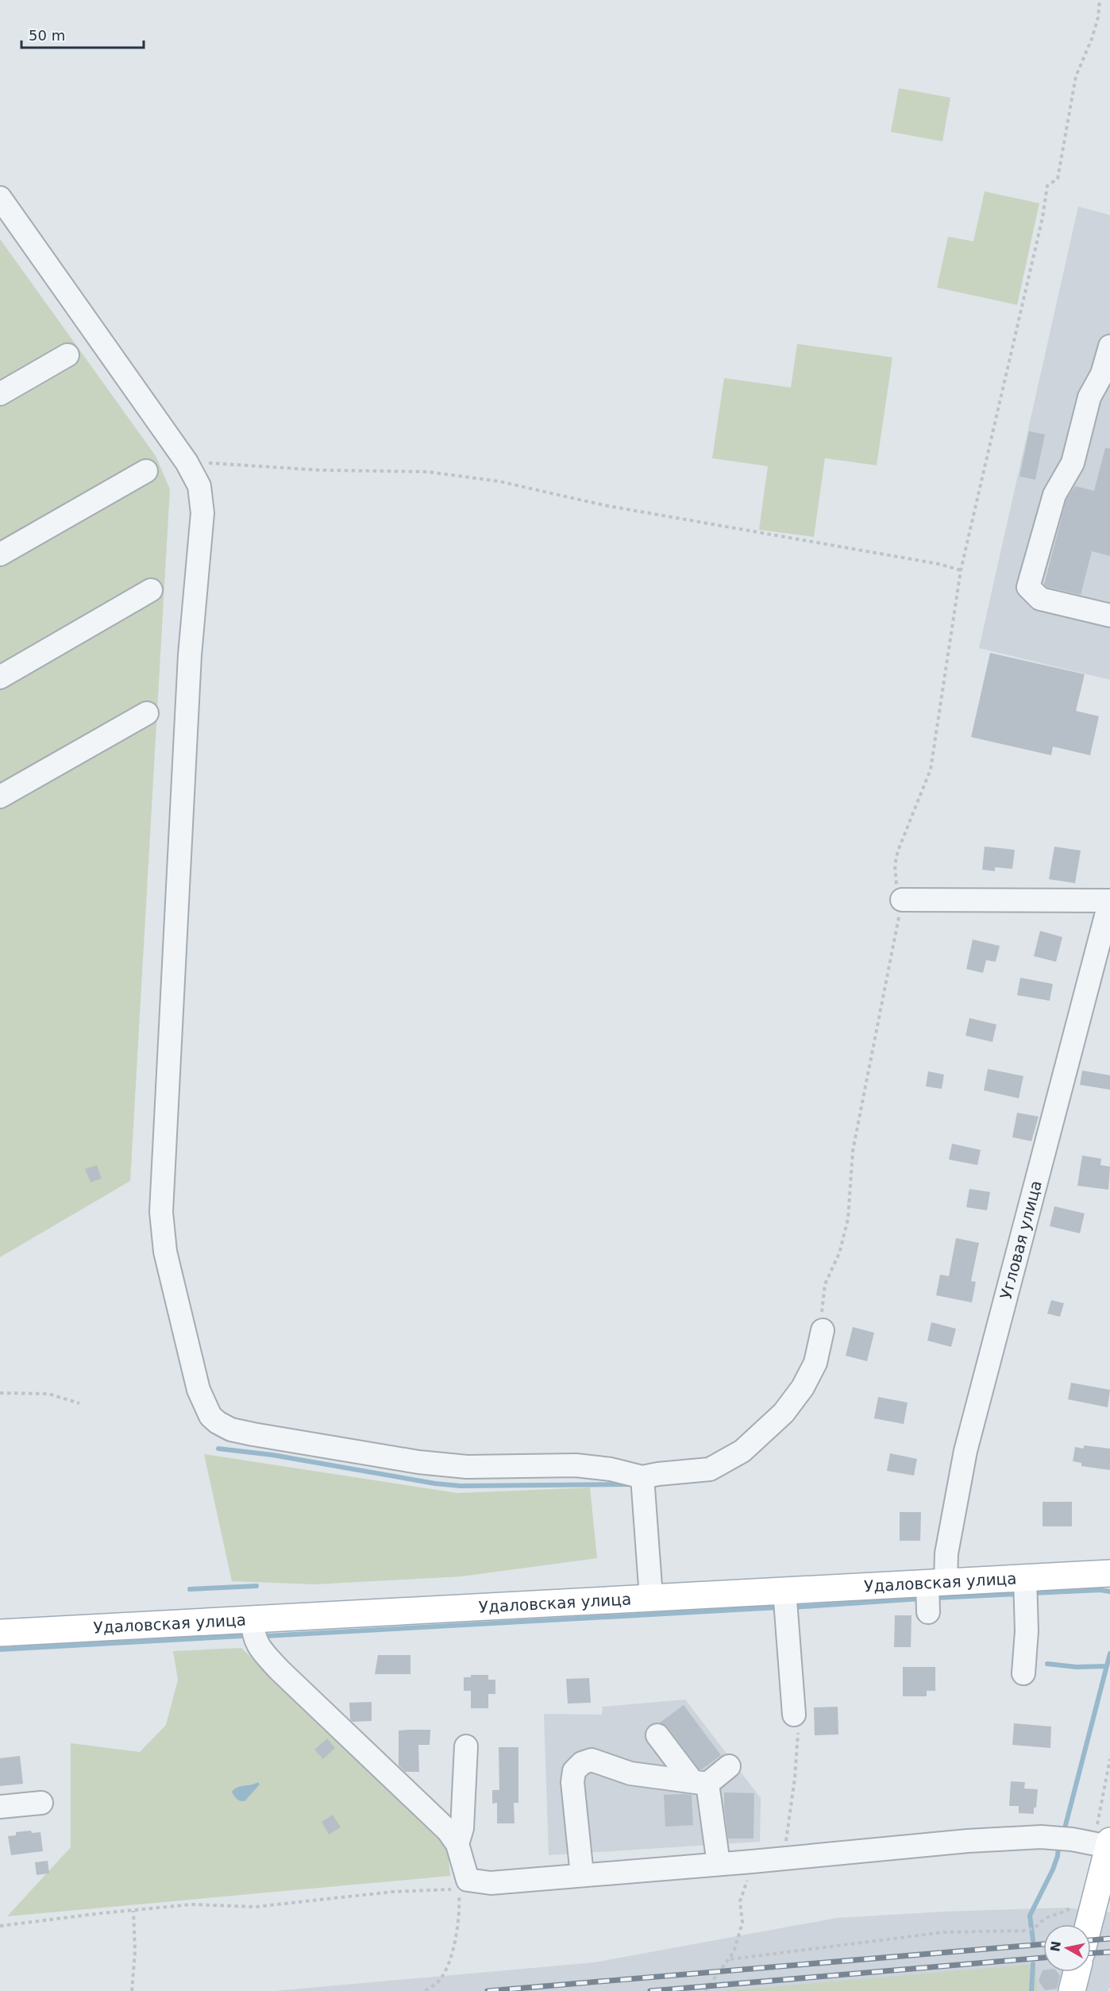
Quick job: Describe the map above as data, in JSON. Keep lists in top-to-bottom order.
{
  "streets": {
    "main road": ["Удаловская улица"],
    "street": ["Угловая улица"]
  },
  "crossings": [
    ["Угловая улица", "Удаловская улица"]
  ],
  "scale_bar": "50 m",
  "north": "left"
}
